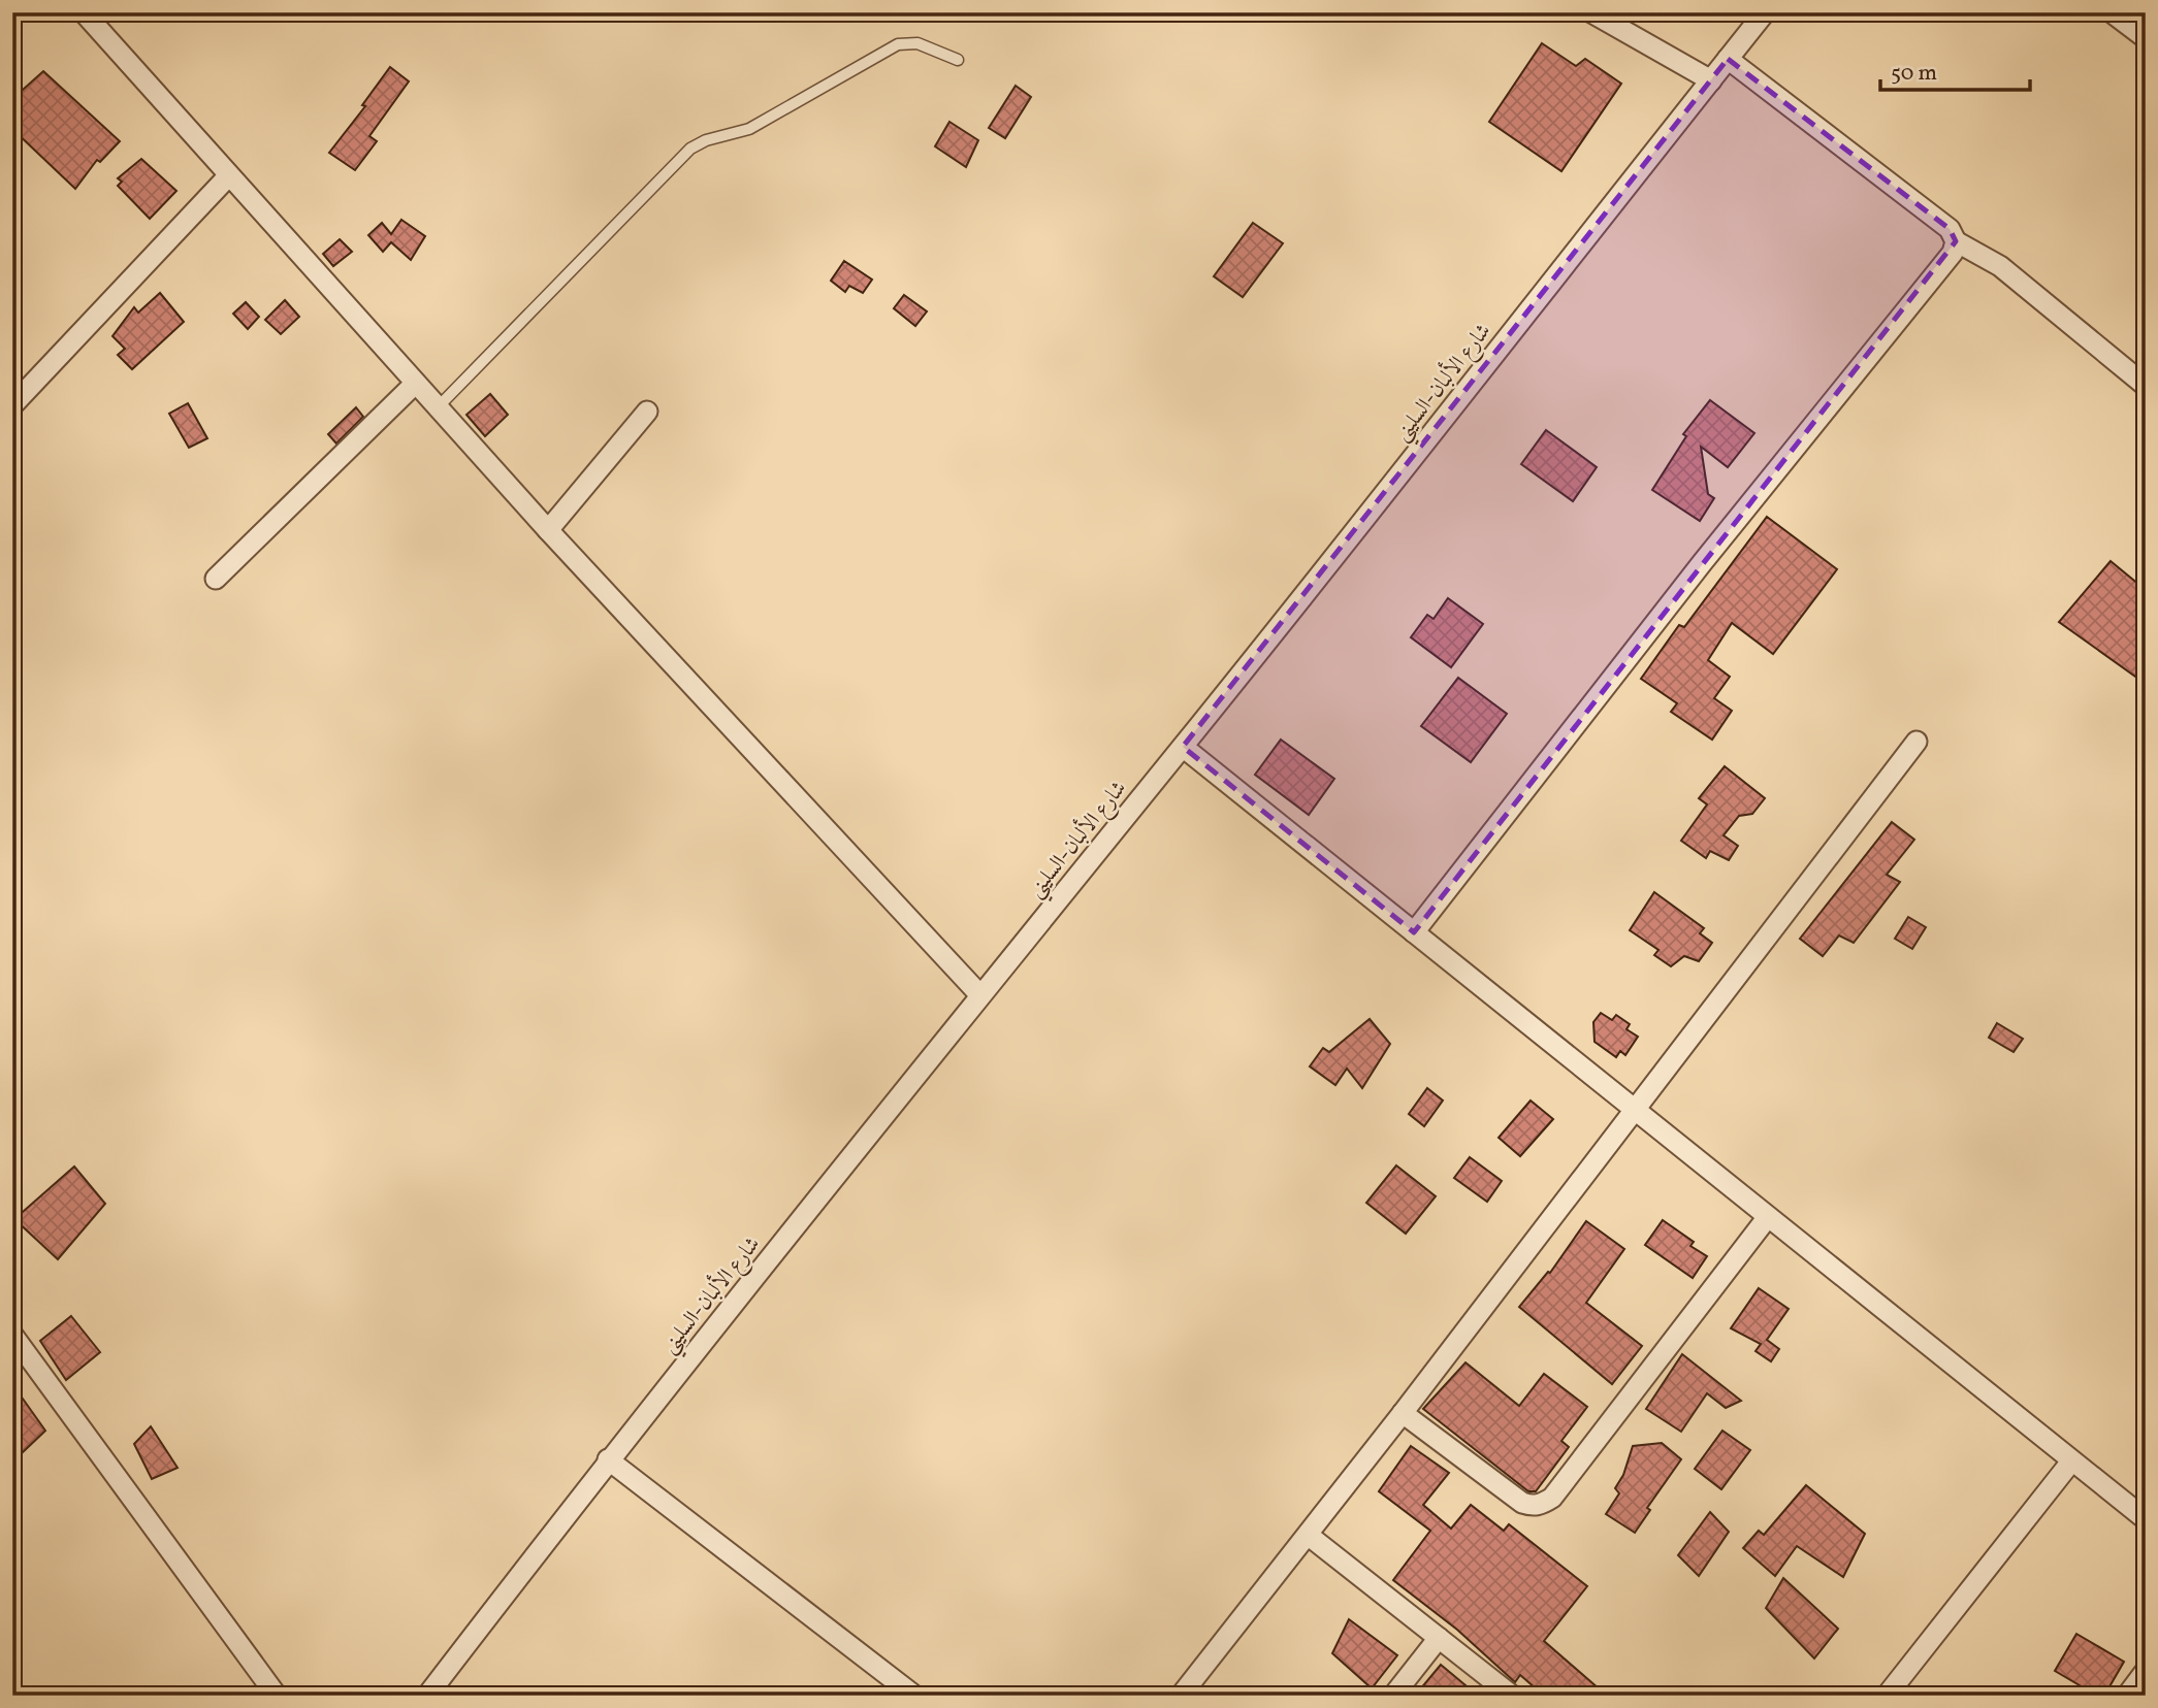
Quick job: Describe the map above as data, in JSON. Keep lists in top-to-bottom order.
{
  "streets": {
    "street": ["شارع الألبان-السليني"]
  },
  "scale_bar": "50 m"
}
